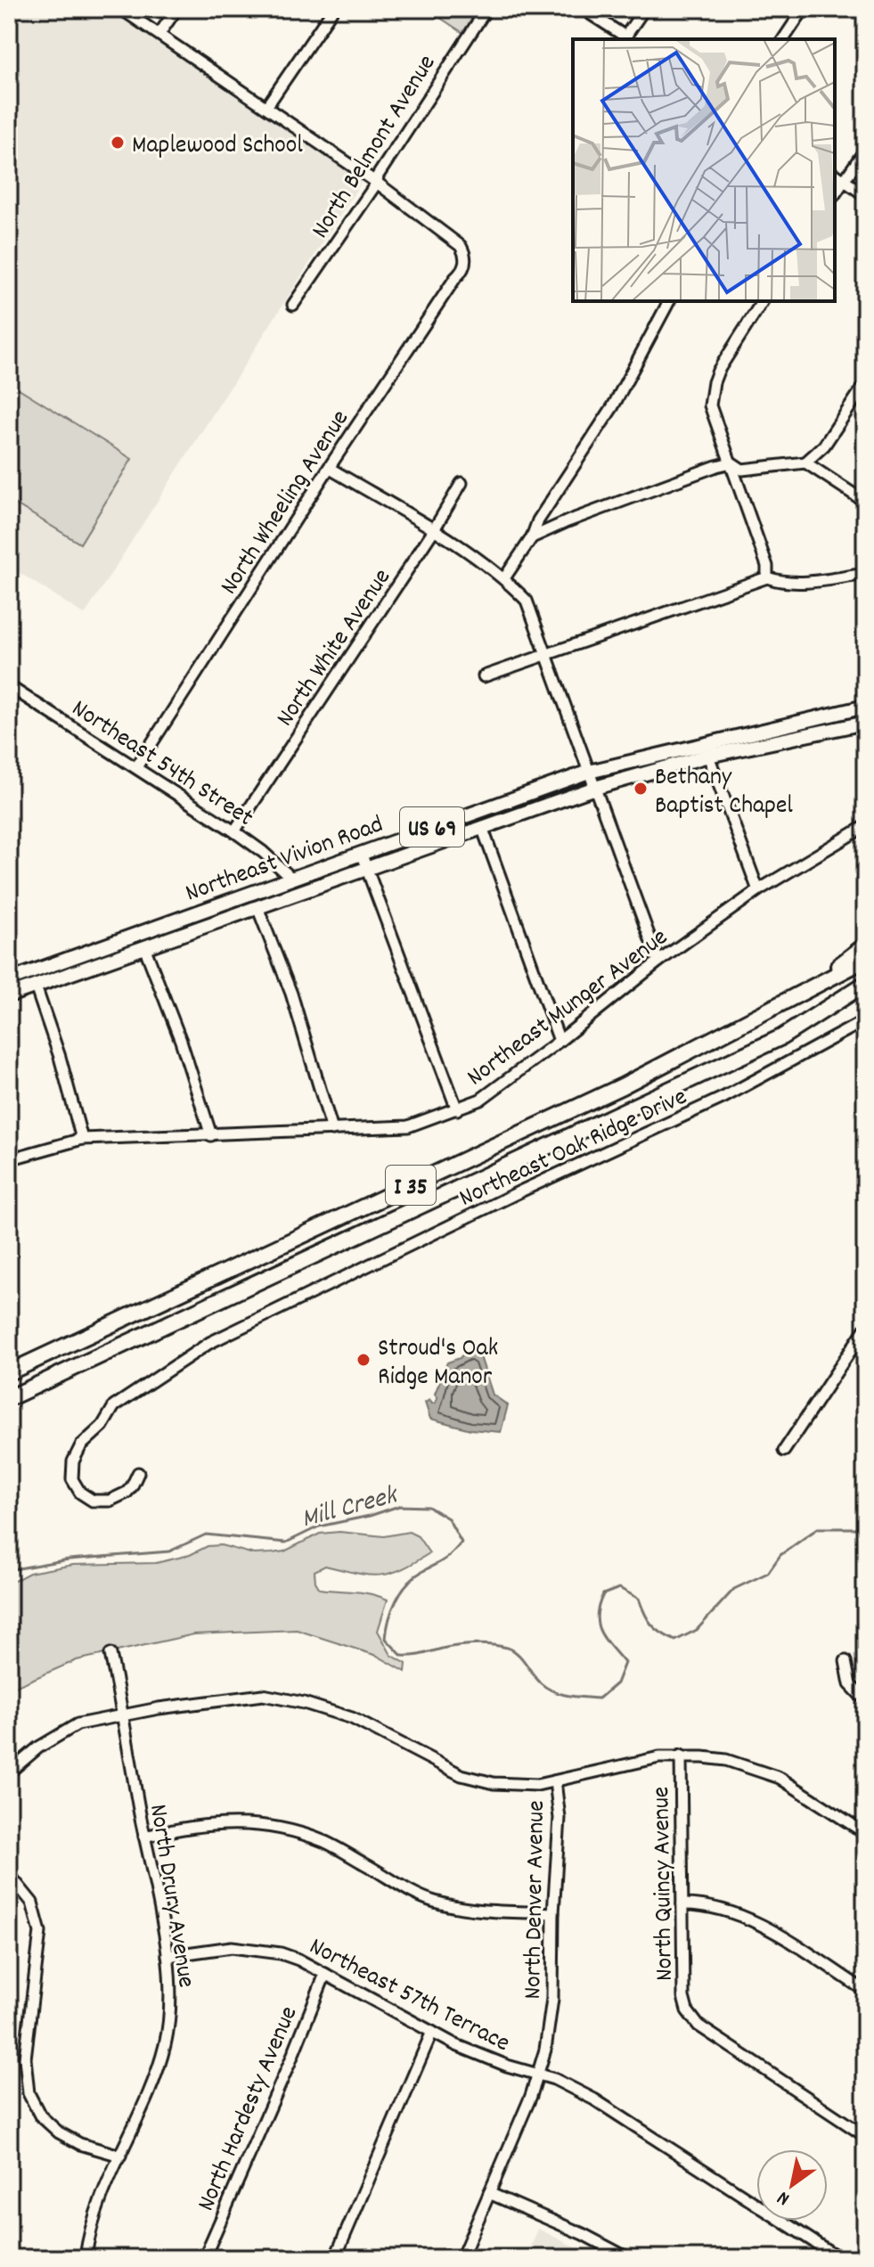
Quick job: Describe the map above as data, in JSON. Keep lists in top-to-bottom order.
{
  "streets": {
    "highway": ["I 35"],
    "main road": ["US 69", "Northeast Vivion Road"],
    "street": [
      "North Belmont Avenue",
      "North Wheeling Avenue",
      "North White Avenue",
      "Northeast 54th Street",
      "Northeast Munger Avenue",
      "Northeast Oak Ridge Drive",
      "North Quincy Avenue",
      "North Drury Avenue",
      "North Denver Avenue",
      "Northeast 57th Terrace",
      "North Hardesty Avenue"
    ]
  },
  "crossings": [
    ["North Belmont Avenue", "North Wheeling Avenue"],
    ["North Wheeling Avenue", "Northeast 54th Street"],
    ["North White Avenue", "Northeast 54th Street"],
    ["Northeast 54th Street", "Northeast Vivion Road"],
    ["North Drury Avenue", "Northeast 57th Terrace"],
    ["North Denver Avenue", "Northeast 57th Terrace"],
    ["Northeast 57th Terrace", "North Hardesty Avenue"]
  ],
  "water": ["Mill Creek"],
  "places": ["Maplewood School", "Bethany Baptist Chapel", "Stroud's Oak Ridge Manor"],
  "north": "bottom left"
}
